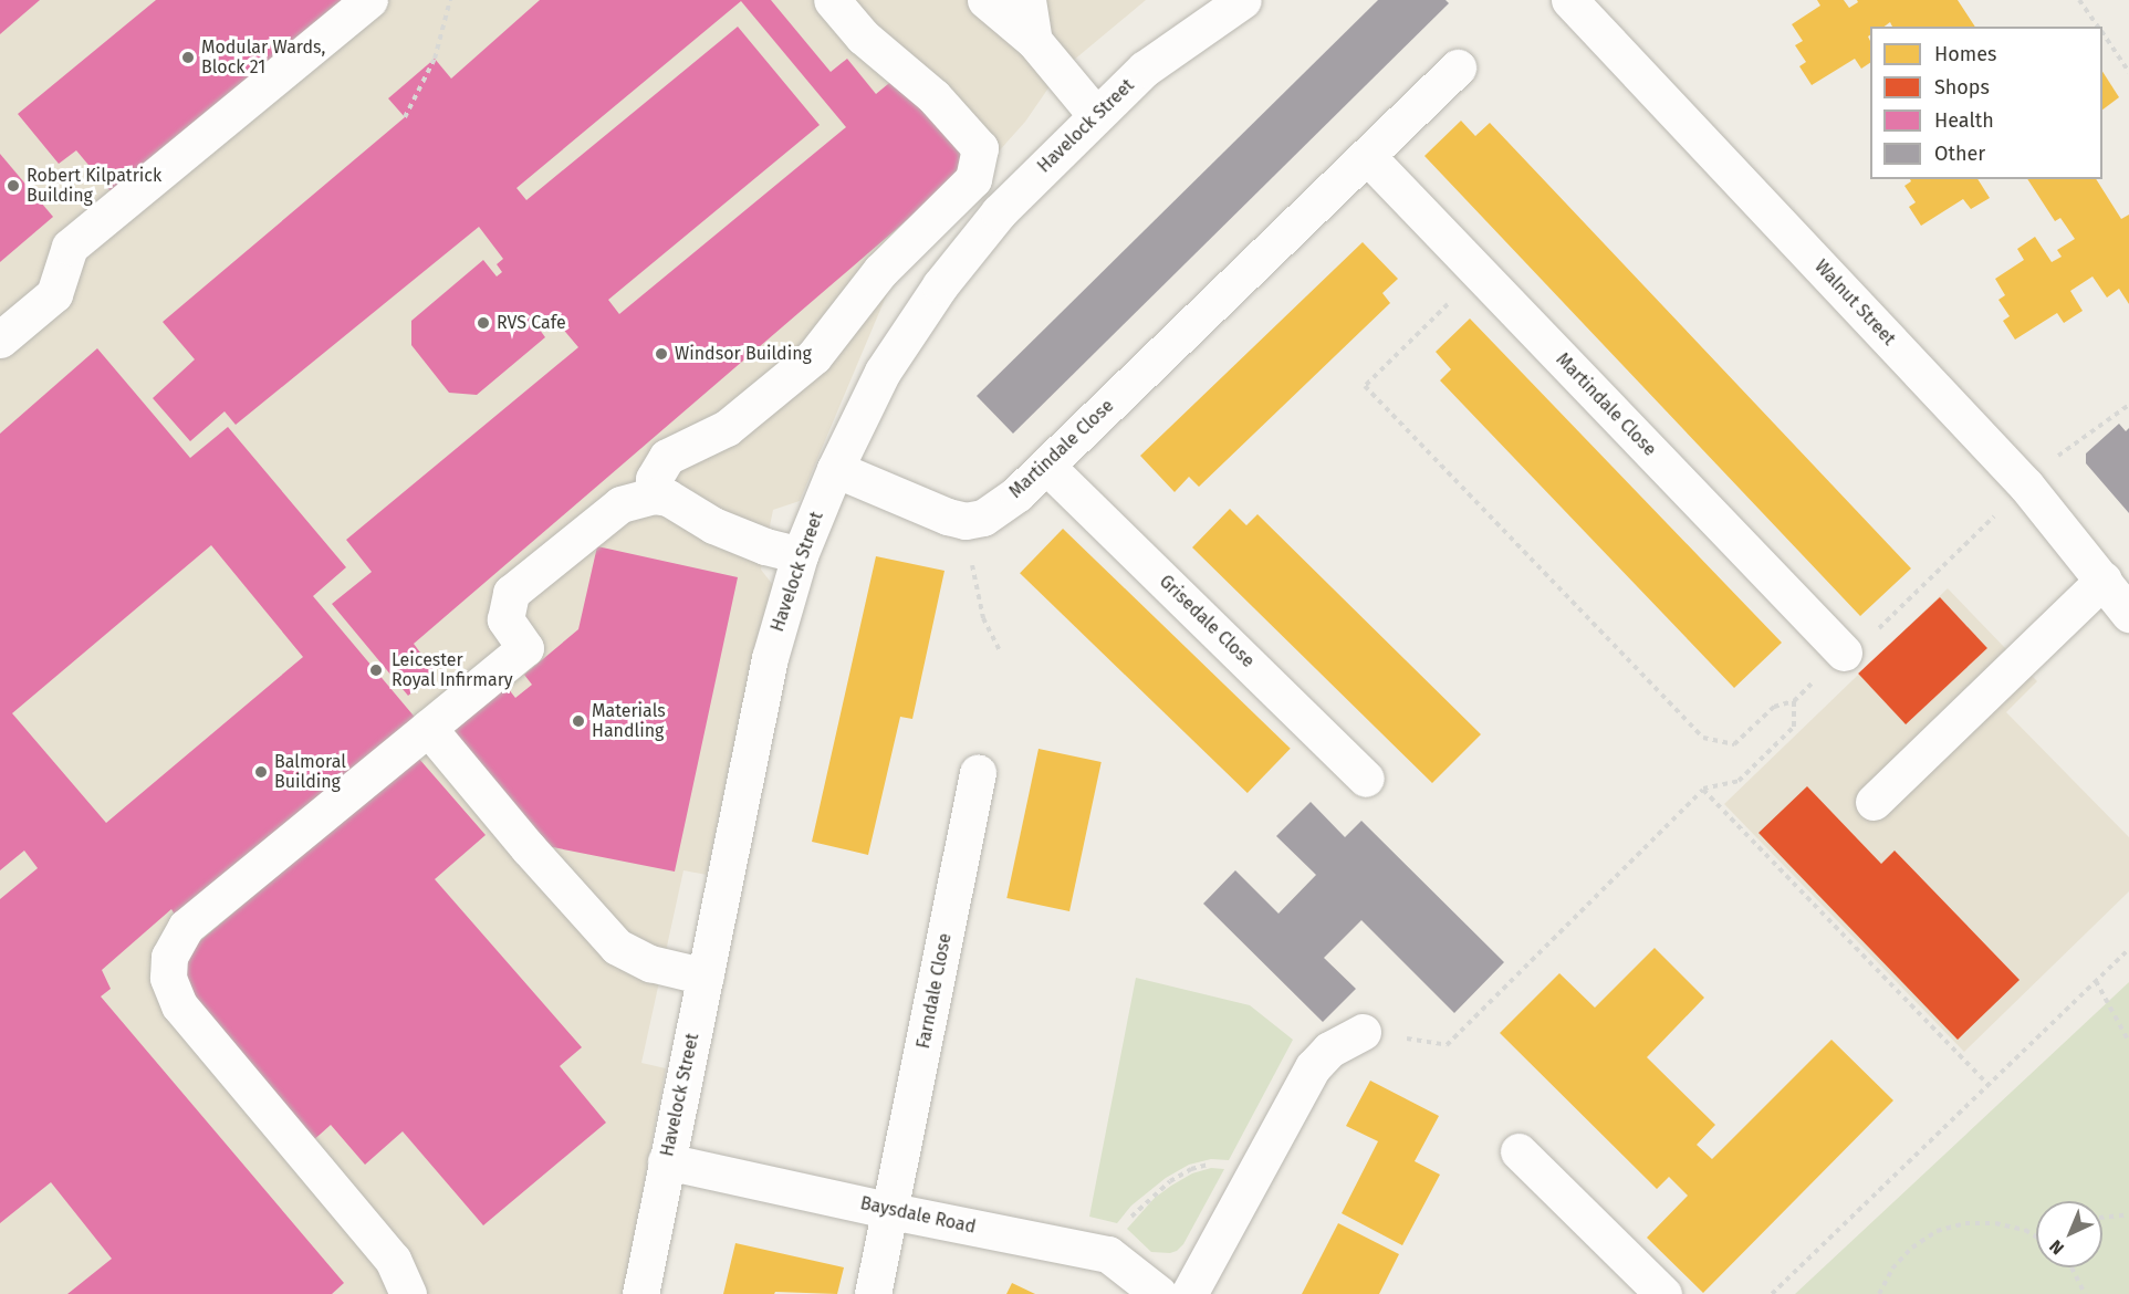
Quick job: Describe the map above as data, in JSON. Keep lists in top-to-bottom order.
{
  "streets": {
    "street": [
      "Havelock Street",
      "Walnut Street",
      "Martindale Close",
      "Grisedale Close",
      "Farndale Close",
      "Baysdale Road"
    ]
  },
  "crossings": [
    ["Havelock Street", "Baysdale Road"],
    ["Martindale Close", "Grisedale Close"],
    ["Farndale Close", "Baysdale Road"]
  ],
  "places": [
    "Modular Wards, Block 21",
    "Robert Kilpatrick Building",
    "RVS Cafe",
    "Windsor Building",
    "Leicester Royal Infirmary",
    "Materials Handling",
    "Balmoral Building"
  ],
  "legend": [
    "Homes",
    "Shops",
    "Health",
    "Other"
  ],
  "north": "bottom left"
}
